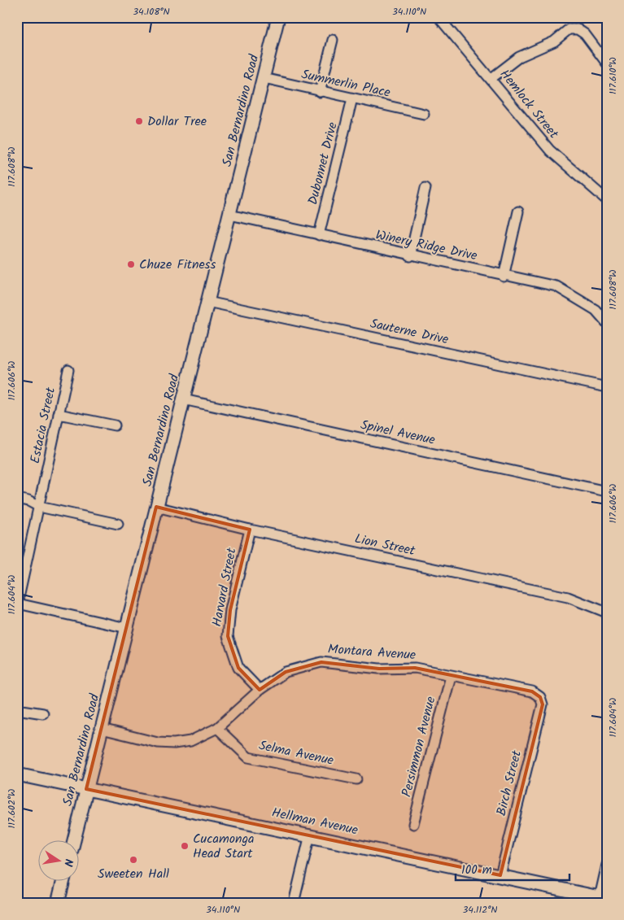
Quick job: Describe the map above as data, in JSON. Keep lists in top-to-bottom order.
{
  "streets": {
    "street": [
      "Summerlin Place",
      "Hemlock Street",
      "San Bernardino Road",
      "Dubonnet Drive",
      "Winery Ridge Drive",
      "Sauterne Drive",
      "Estacia Street",
      "Spinel Avenue",
      "Lion Street",
      "Harvard Street",
      "Montara Avenue",
      "Persimmon Avenue",
      "Selma Avenue",
      "Birch Street",
      "Hellman Avenue"
    ]
  },
  "crossings": [
    ["Summerlin Place", "San Bernardino Road"],
    ["Summerlin Place", "Dubonnet Drive"],
    ["San Bernardino Road", "Winery Ridge Drive"],
    ["San Bernardino Road", "Sauterne Drive"],
    ["San Bernardino Road", "Spinel Avenue"],
    ["San Bernardino Road", "Lion Street"],
    ["San Bernardino Road", "Montara Avenue"],
    ["San Bernardino Road", "Hellman Avenue"],
    ["Dubonnet Drive", "Winery Ridge Drive"],
    ["Lion Street", "Harvard Street"],
    ["Harvard Street", "Montara Avenue"],
    ["Montara Avenue", "Persimmon Avenue"],
    ["Montara Avenue", "Selma Avenue"],
    ["Montara Avenue", "Birch Street"],
    ["Birch Street", "Hellman Avenue"]
  ],
  "places": [
    "Dollar Tree",
    "Chuze Fitness",
    "Cucamonga Head Start",
    "Sweeten Hall"
  ],
  "scale_bar": "100 m",
  "north": "right",
  "coordinates": [
    "34.108°N",
    "34.110°N",
    "117.610°W",
    "117.608°W",
    "117.606°W",
    "117.604°W",
    "117.602°W",
    "34.112°N"
  ]
}
